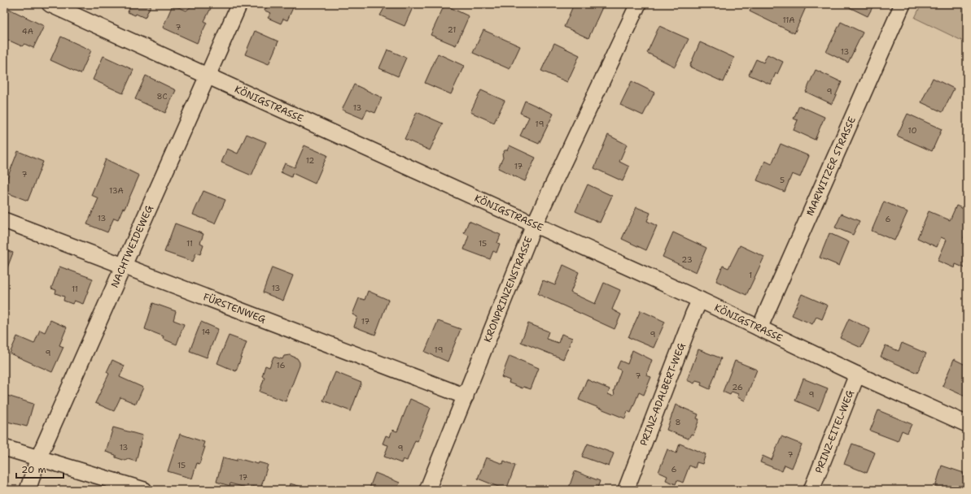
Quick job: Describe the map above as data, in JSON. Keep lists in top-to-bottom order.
{
  "streets": {
    "street": [
      "KÖNIGSTRASSE",
      "MARWITZER STRASSE",
      "NACHTWEIDEWEG",
      "KRONPRINZENSTRASSE",
      "FÜRSTENWEG",
      "PRINZ-ADALBERT-WEG",
      "PRINZ-EITEL-WEG"
    ]
  },
  "crossings": [
    ["KÖNIGSTRASSE", "MARWITZER STRASSE"],
    ["KÖNIGSTRASSE", "NACHTWEIDEWEG"],
    ["KÖNIGSTRASSE", "KRONPRINZENSTRASSE"],
    ["KÖNIGSTRASSE", "PRINZ-ADALBERT-WEG"],
    ["KÖNIGSTRASSE", "PRINZ-EITEL-WEG"],
    ["NACHTWEIDEWEG", "FÜRSTENWEG"],
    ["KRONPRINZENSTRASSE", "FÜRSTENWEG"]
  ],
  "house_numbers": [
    "11A",
    "7",
    "21",
    "4A",
    "13",
    "9",
    "8C",
    "13",
    "19",
    "10",
    "12",
    "17",
    "7",
    "5",
    "13A",
    "13",
    "6",
    "11",
    "15",
    "23",
    "1",
    "13",
    "11",
    "17",
    "14",
    "9",
    "19",
    "9",
    "16",
    "7",
    "26",
    "9",
    "8",
    "13",
    "9",
    "7",
    "15",
    "6",
    "17"
  ],
  "scale_bar": "20 m"
}
